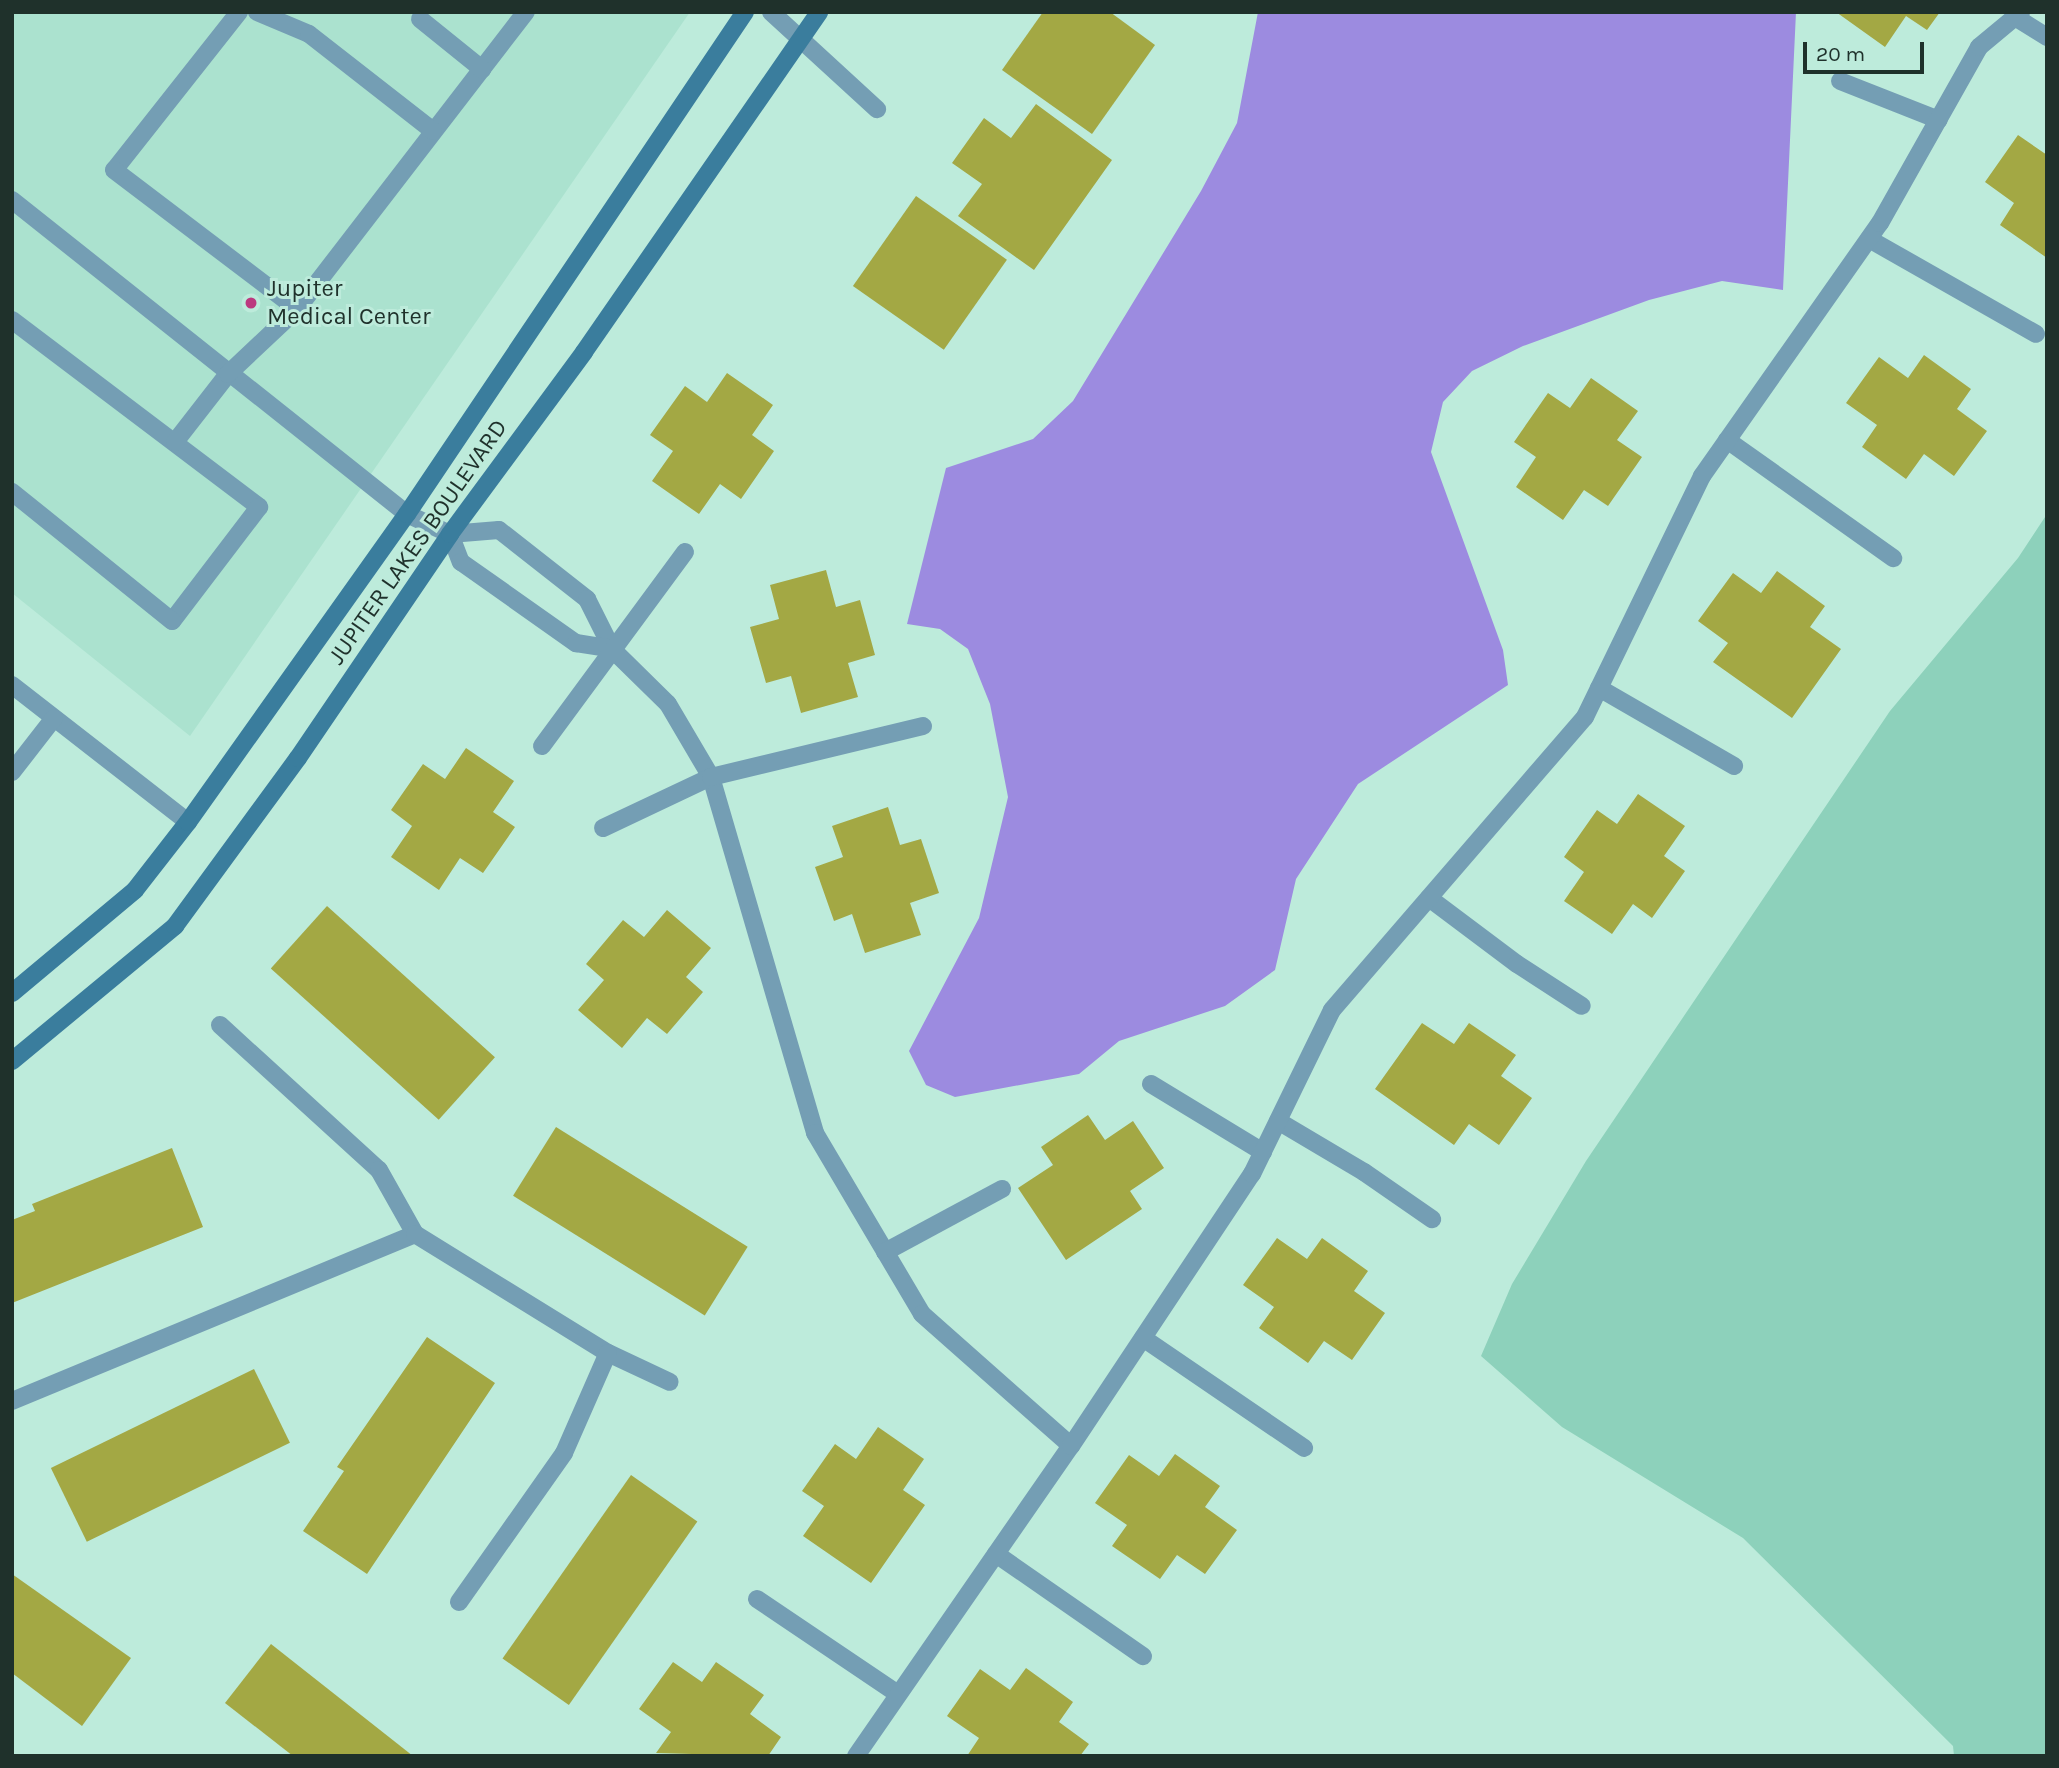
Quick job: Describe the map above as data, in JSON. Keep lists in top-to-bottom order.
{
  "streets": {
    "street": ["JUPITER LAKES BOULEVARD"]
  },
  "places": ["Jupiter Medical Center"],
  "scale_bar": "20 m"
}
